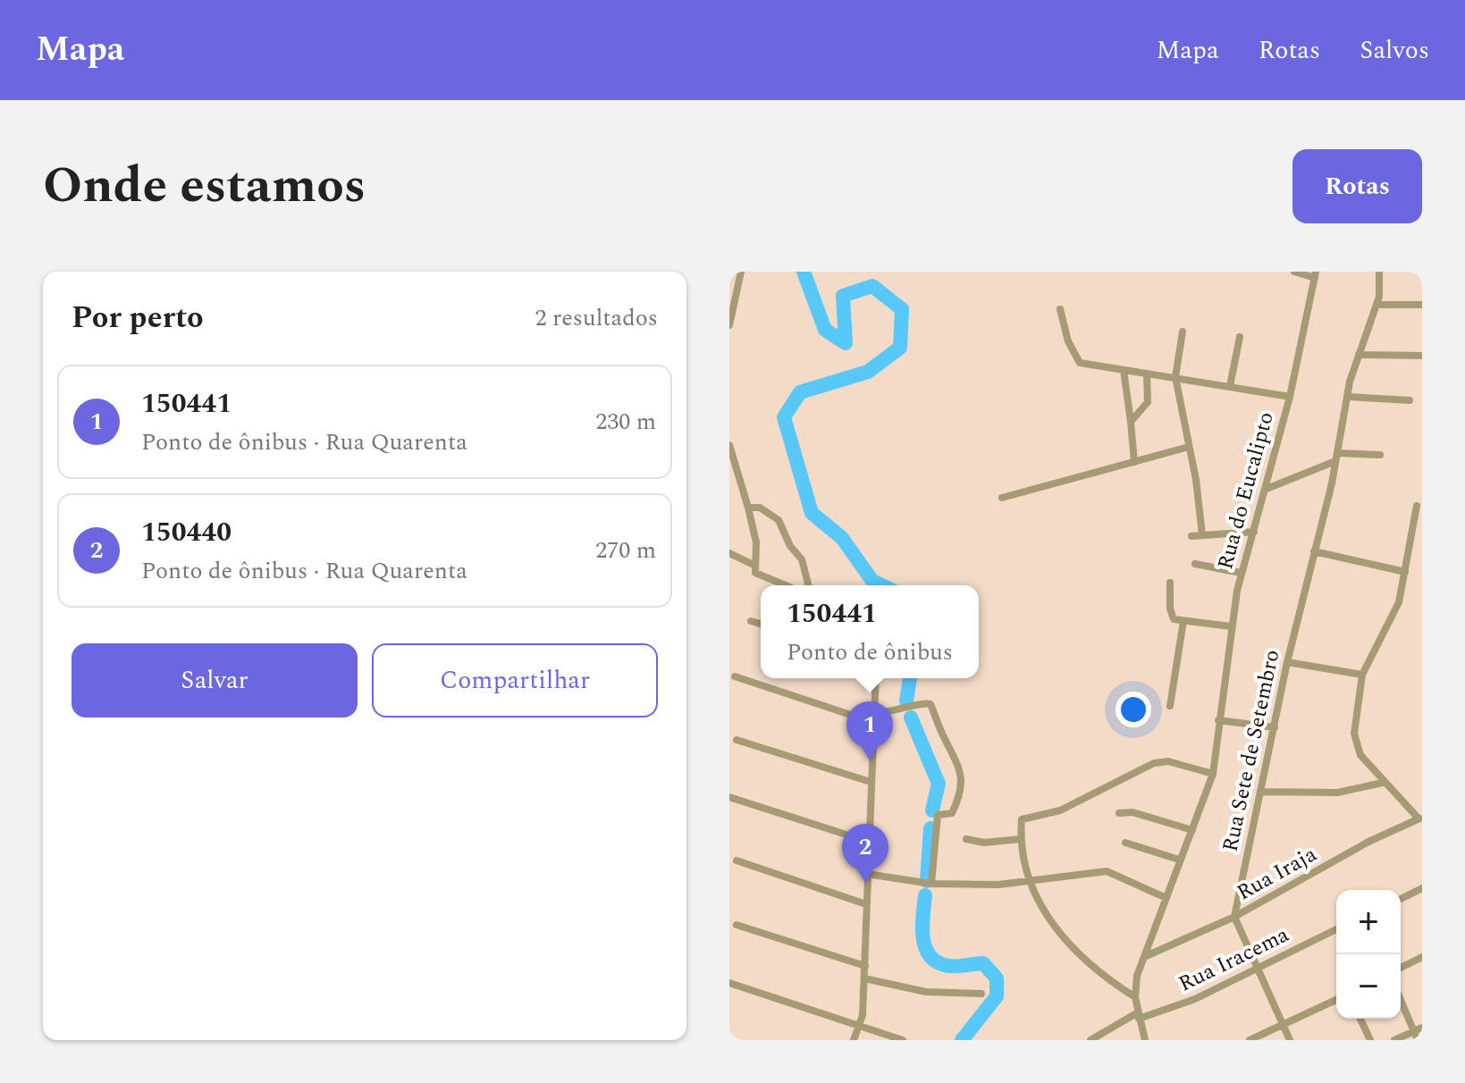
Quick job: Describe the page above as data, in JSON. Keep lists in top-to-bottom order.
{
  "streets": {
    "street": [
      "Rua do Eucalipto",
      "Rua Sete de Setembro",
      "Rua Iraja",
      "Rua Iracema"
    ]
  },
  "crossings": [
    ["Rua do Eucalipto", "Rua Iraja"],
    ["Rua do Eucalipto", "Rua Iracema"],
    ["Rua Sete de Setembro", "Rua Iraja"]
  ],
  "page": {
    "header": "Mapa",
    "nav": ["Mapa", "Rotas", "Salvos"],
    "title": "Onde estamos",
    "buttons": [
      "Rotas",
      ["Salvar", "Compartilhar"]
    ],
    "heading": ["Por perto", "2 resultados"],
    "list": [
      {
        "mark": "1",
        "name": "150441",
        "note": "Ponto de ônibus · Rua Quarenta",
        "value": "230 m"
      },
      {
        "mark": "2",
        "name": "150440",
        "note": "Ponto de ônibus · Rua Quarenta",
        "value": "270 m"
      }
    ],
    "popup": ["150441", "Ponto de ônibus"],
    "pins": ["1", "2"],
    "map_buttons": ["+", "−"]
  }
}
